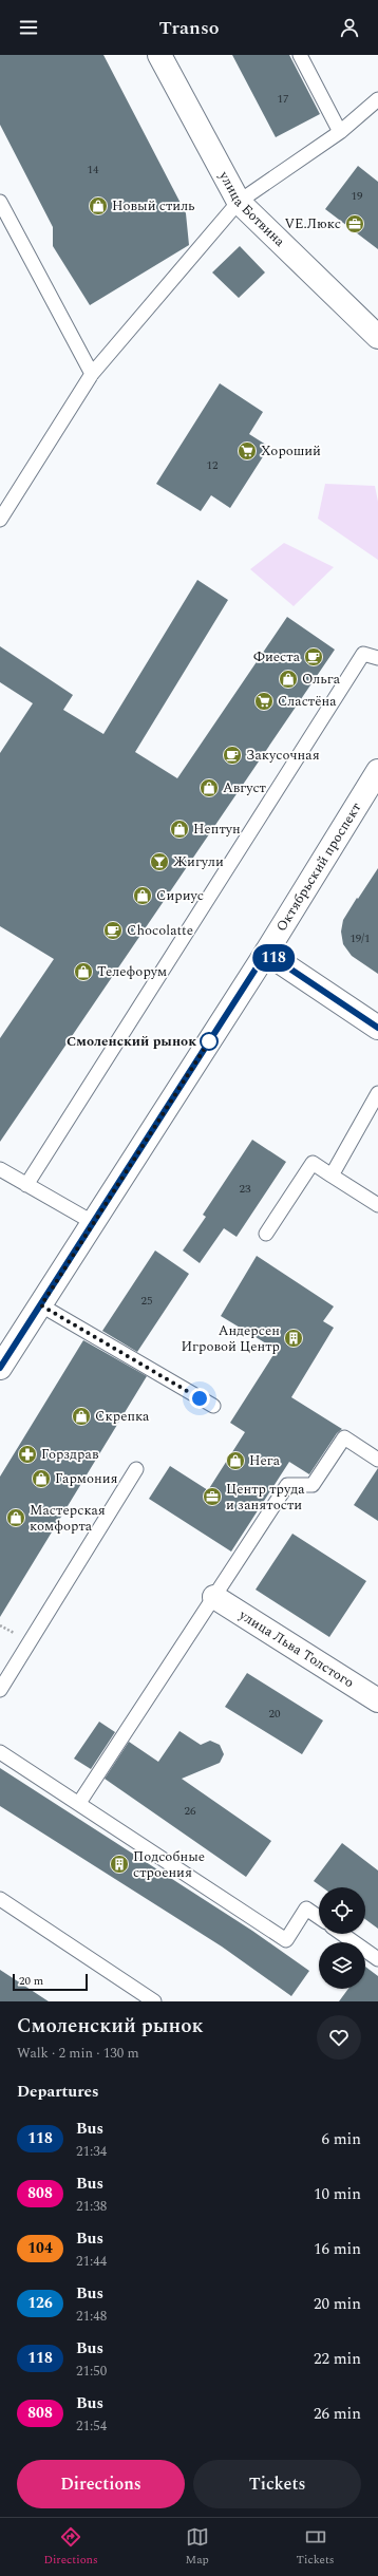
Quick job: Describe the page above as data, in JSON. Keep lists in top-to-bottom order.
{
  "streets": {
    "main road": ["улица Ботвина", "Октябрьский проспект", "улица Льва Толстого"]
  },
  "places": {
    "shop": [
      "Новый стиль",
      "Ольга",
      "Август",
      "Нептун",
      "Сириус",
      "Телефорум",
      "Скрепка",
      "Нега",
      "Гармония",
      "Мастерская комфорта"
    ],
    "office": ["VE.Люкс", "Центр труда и занятости"],
    "supermarket": ["Хороший", "Сластёна"],
    "cafe": ["Фиеста", "Закусочная", "Chocolatte"],
    "bar": ["Жигули"],
    "other": ["Смоленский рынок"],
    "building": ["Андерсен Игровой Центр", "Подсобные строения"],
    "pharmacy": ["Горздрав"]
  },
  "lines": ["bus line 118"],
  "house_numbers": [
    "17",
    "14",
    "19",
    "12",
    "19/1",
    "23",
    "25",
    "20",
    "26"
  ],
  "scale_bar": "20 m",
  "page": {
    "header": "Transo",
    "on_map": "118",
    "scale": "20 m",
    "heading": [
      ["Смоленский рынок", "Walk · 2 min · 130 m"],
      "Departures"
    ],
    "list": [
      {
        "mark": "118",
        "name": "Bus",
        "note": "21:34",
        "value": "6 min"
      },
      {
        "mark": "808",
        "name": "Bus",
        "note": "21:38",
        "value": "10 min"
      },
      {
        "mark": "104",
        "name": "Bus",
        "note": "21:44",
        "value": "16 min"
      },
      {
        "mark": "126",
        "name": "Bus",
        "note": "21:48",
        "value": "20 min"
      },
      {
        "mark": "118",
        "name": "Bus",
        "note": "21:50",
        "value": "22 min"
      },
      {
        "mark": "808",
        "name": "Bus",
        "note": "21:54",
        "value": "26 min"
      }
    ],
    "buttons": ["Directions", "Tickets"],
    "tabs": ["Directions", "Map", "Tickets"]
  }
}
